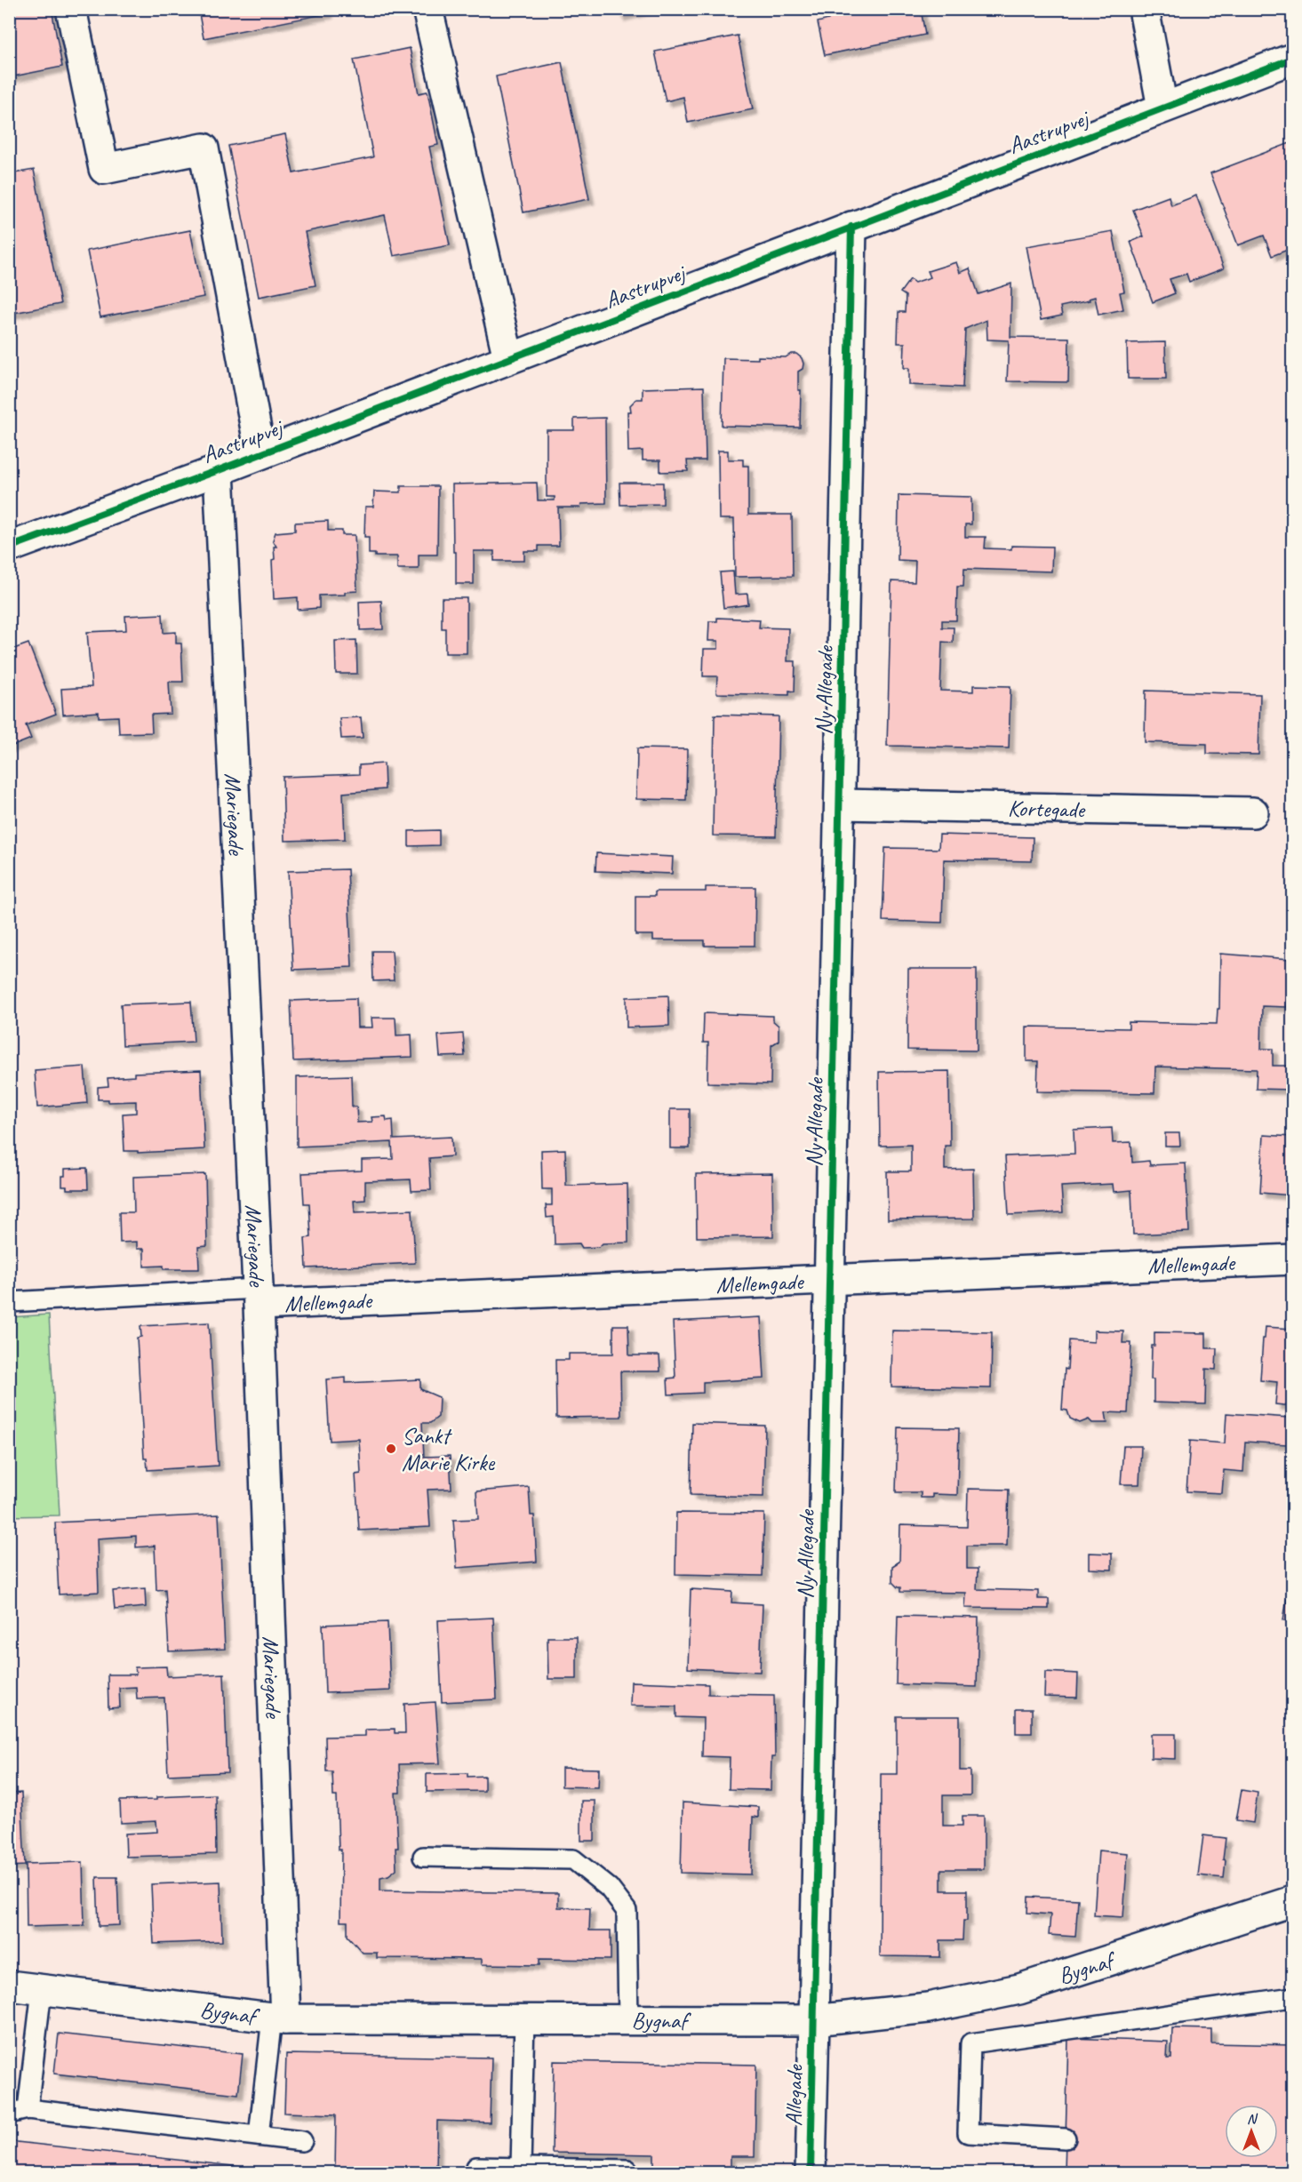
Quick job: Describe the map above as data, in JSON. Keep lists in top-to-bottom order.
{
  "streets": {
    "street": [
      "Aastrupvej",
      "Ny Allegade",
      "Kortegade",
      "Mariegade",
      "Mellemgade",
      "Bygnaf",
      "Allegade"
    ]
  },
  "crossings": [
    ["Aastrupvej", "Ny Allegade"],
    ["Aastrupvej", "Mariegade"],
    ["Ny Allegade", "Kortegade"],
    ["Ny Allegade", "Mellemgade"],
    ["Ny Allegade", "Bygnaf"],
    ["Ny Allegade", "Allegade"],
    ["Mariegade", "Mellemgade"],
    ["Mariegade", "Bygnaf"],
    ["Bygnaf", "Allegade"]
  ],
  "places": ["Sankt Marie Kirke"],
  "north": "top"
}
